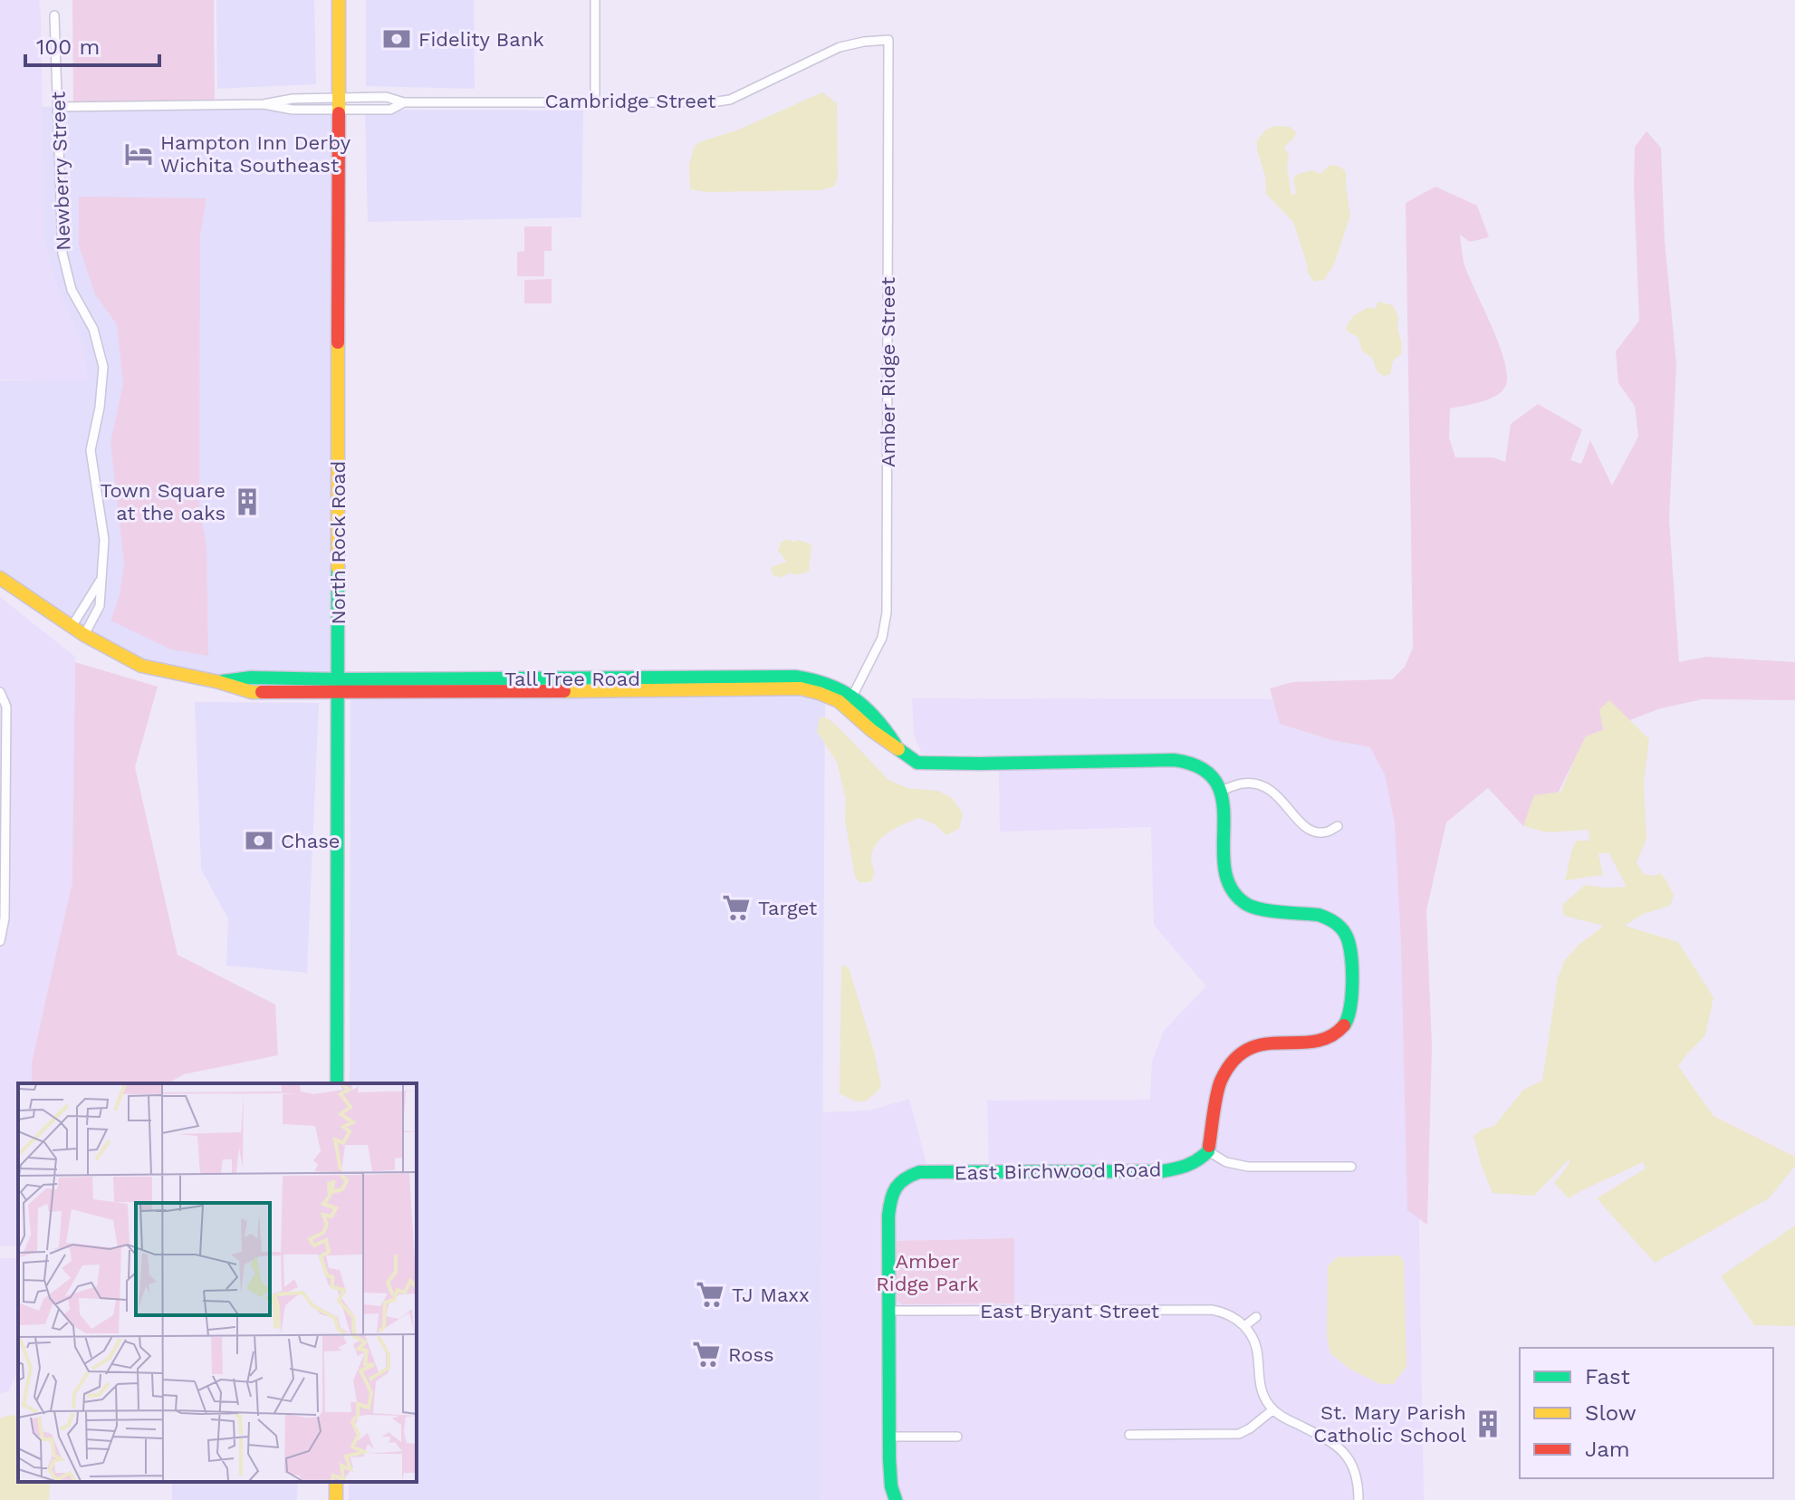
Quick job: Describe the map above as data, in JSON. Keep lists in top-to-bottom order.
{
  "streets": {
    "street": [
      "Cambridge Street",
      "Newberry Street",
      "Amber Ridge Street",
      "North Rock Road",
      "Tall Tree Road",
      "East Birchwood Road",
      "East Bryant Street"
    ]
  },
  "crossings": [
    ["Cambridge Street", "Newberry Street"],
    ["Cambridge Street", "Amber Ridge Street"],
    ["Cambridge Street", "North Rock Road"],
    ["Newberry Street", "Tall Tree Road"],
    ["Amber Ridge Street", "Tall Tree Road"],
    ["North Rock Road", "Tall Tree Road"],
    ["East Birchwood Road", "East Bryant Street"]
  ],
  "parks": ["Amber Ridge Park"],
  "places": {
    "bank": ["Fidelity Bank", "Chase"],
    "hotel": ["Hampton Inn Derby Wichita Southeast"],
    "building": ["Town Square at the oaks", "St. Mary Parish Catholic School"],
    "supermarket": ["Target", "TJ Maxx", "Ross"]
  },
  "legend": ["Fast", "Slow", "Jam"],
  "scale_bar": "100 m"
}
